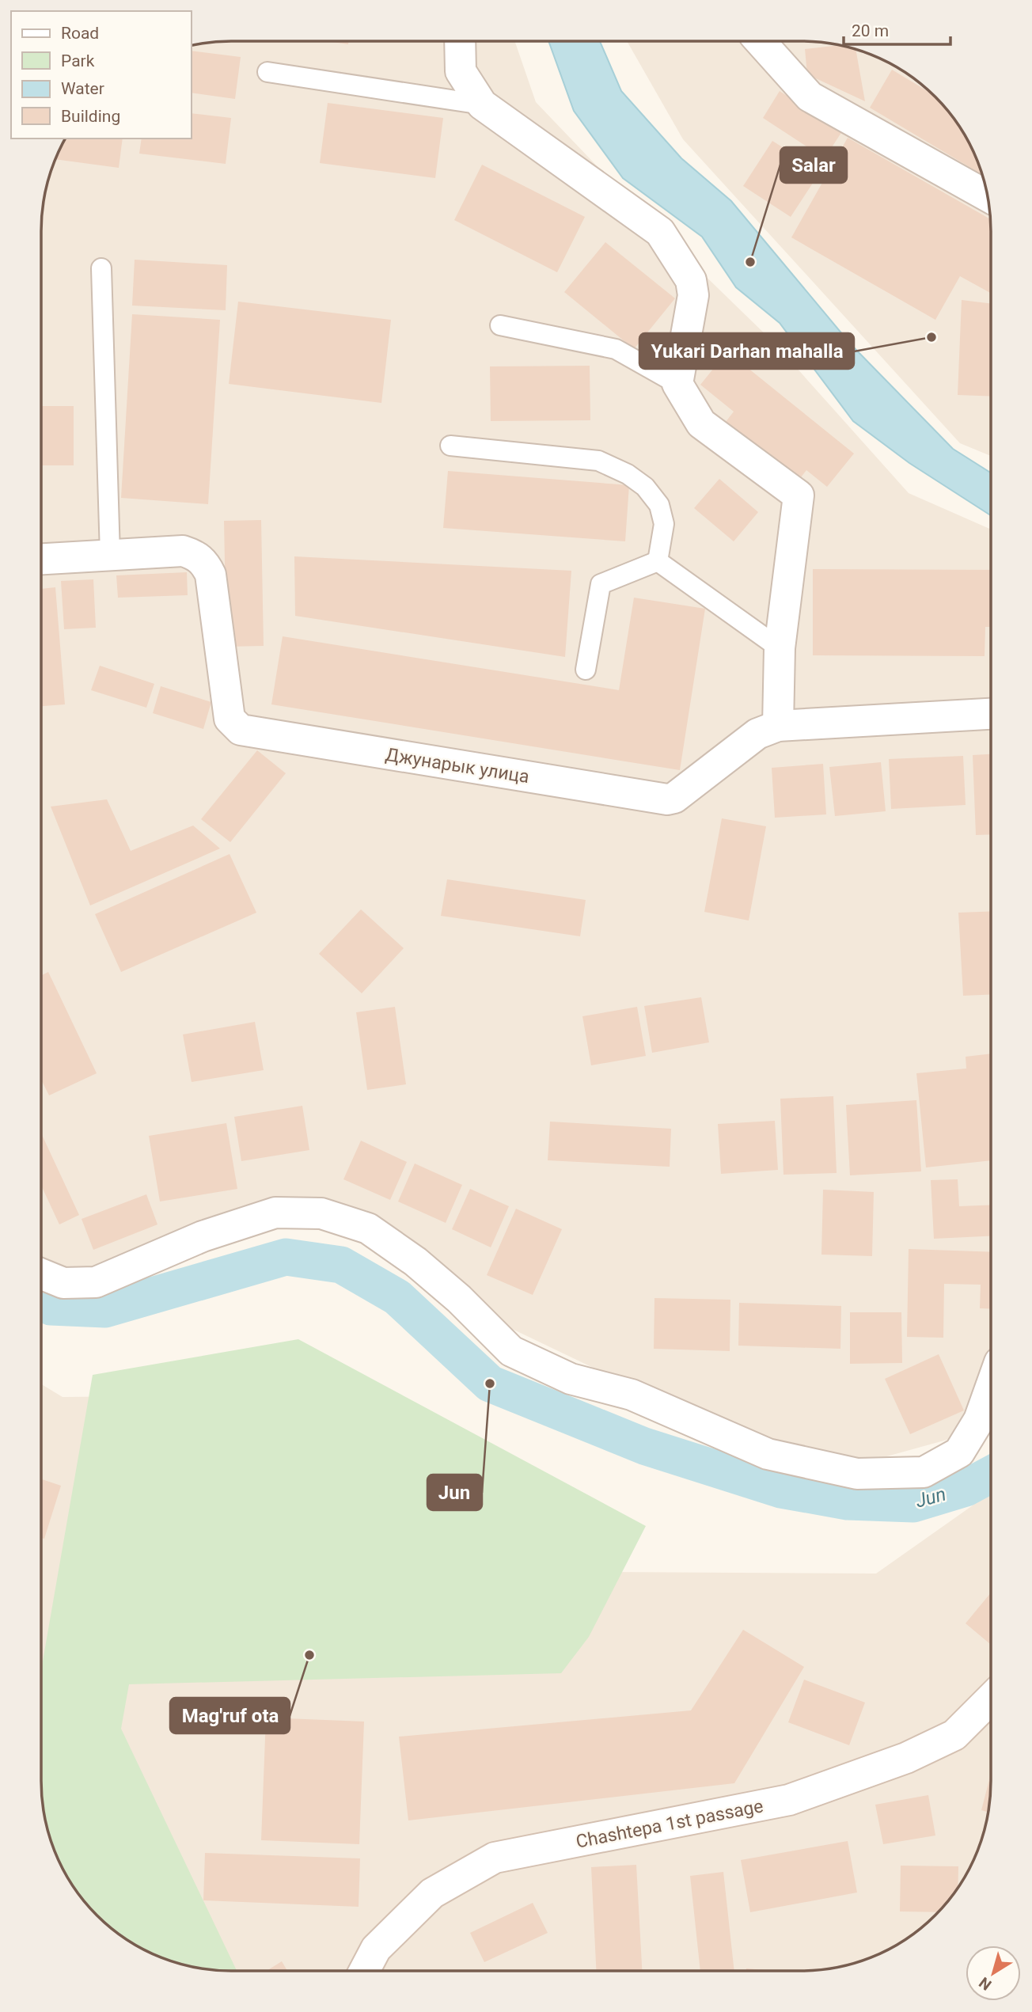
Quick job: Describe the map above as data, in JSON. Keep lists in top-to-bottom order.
{
  "streets": {
    "street": ["Джунарык улица", "Chashtepa 1st passage"]
  },
  "water": ["Jun"],
  "places": [
    "Salar",
    "Yukari Darhan mahalla",
    "Jun",
    "Mag'ruf ota"
  ],
  "legend": [
    "Road",
    "Park",
    "Water",
    "Building"
  ],
  "scale_bar": "20 m",
  "north": "bottom left"
}
